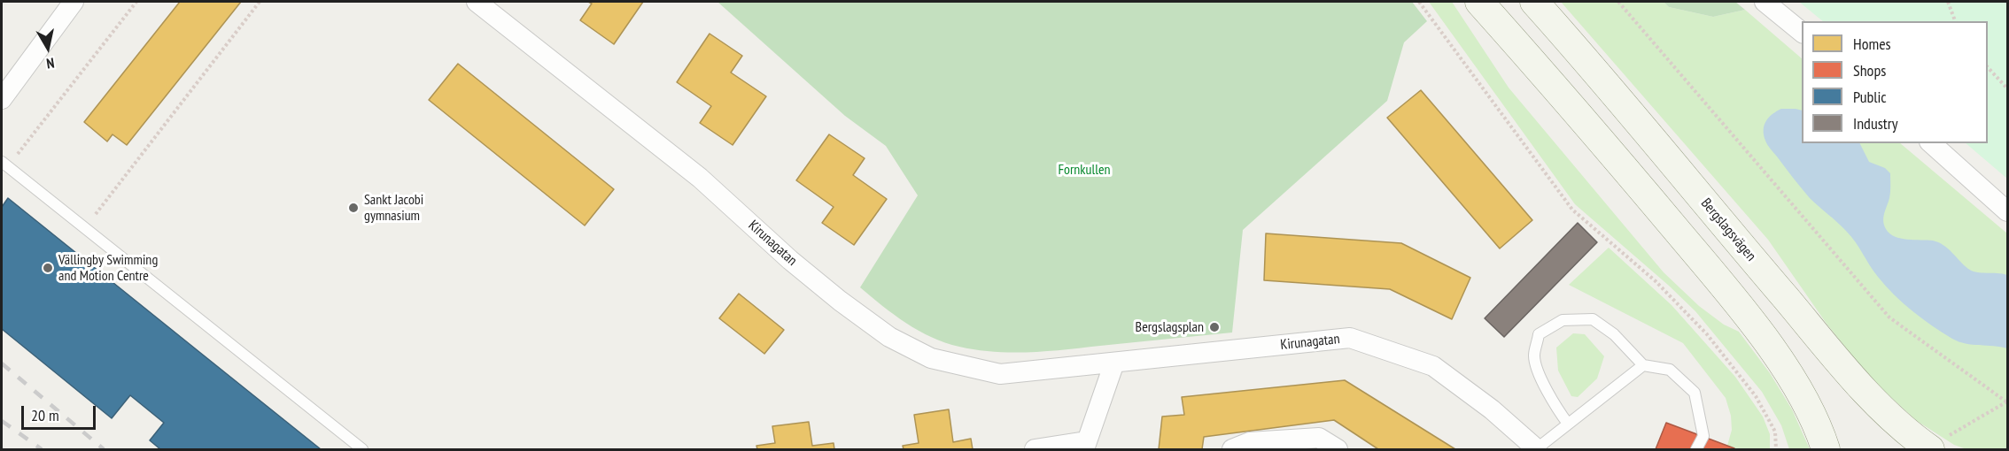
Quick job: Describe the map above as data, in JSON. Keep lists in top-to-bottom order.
{
  "streets": {
    "main road": ["Bergslagsvägen"],
    "street": ["Kirunagatan"]
  },
  "parks": ["Fornkullen"],
  "places": ["Sankt Jacobi gymnasium", "Vällingby Swimming and Motion Centre", "Bergslagsplan"],
  "legend": [
    "Homes",
    "Shops",
    "Public",
    "Industry"
  ],
  "scale_bar": "20 m",
  "north": "bottom"
}
